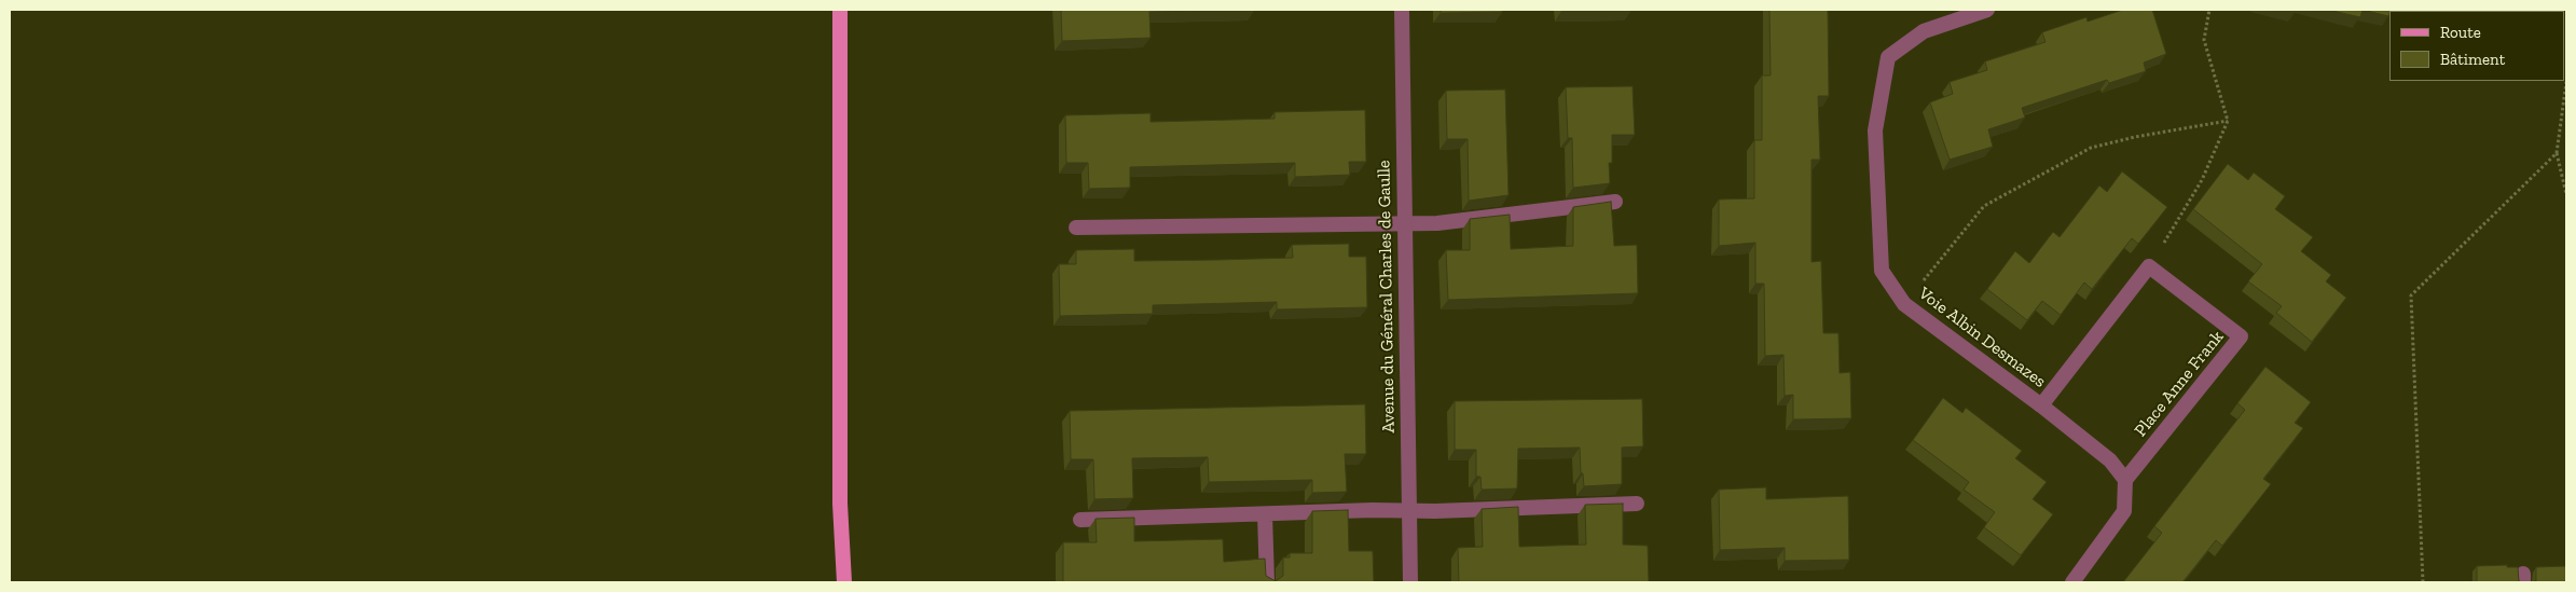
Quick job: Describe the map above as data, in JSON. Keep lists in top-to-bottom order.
{
  "streets": {
    "street": ["Avenue du Général Charles de Gaulle", "Voie Albin Desmazes", "Place Anne Frank"]
  },
  "crossings": [
    ["Voie Albin Desmazes", "Place Anne Frank"]
  ],
  "legend": ["Route", "Bâtiment"]
}
